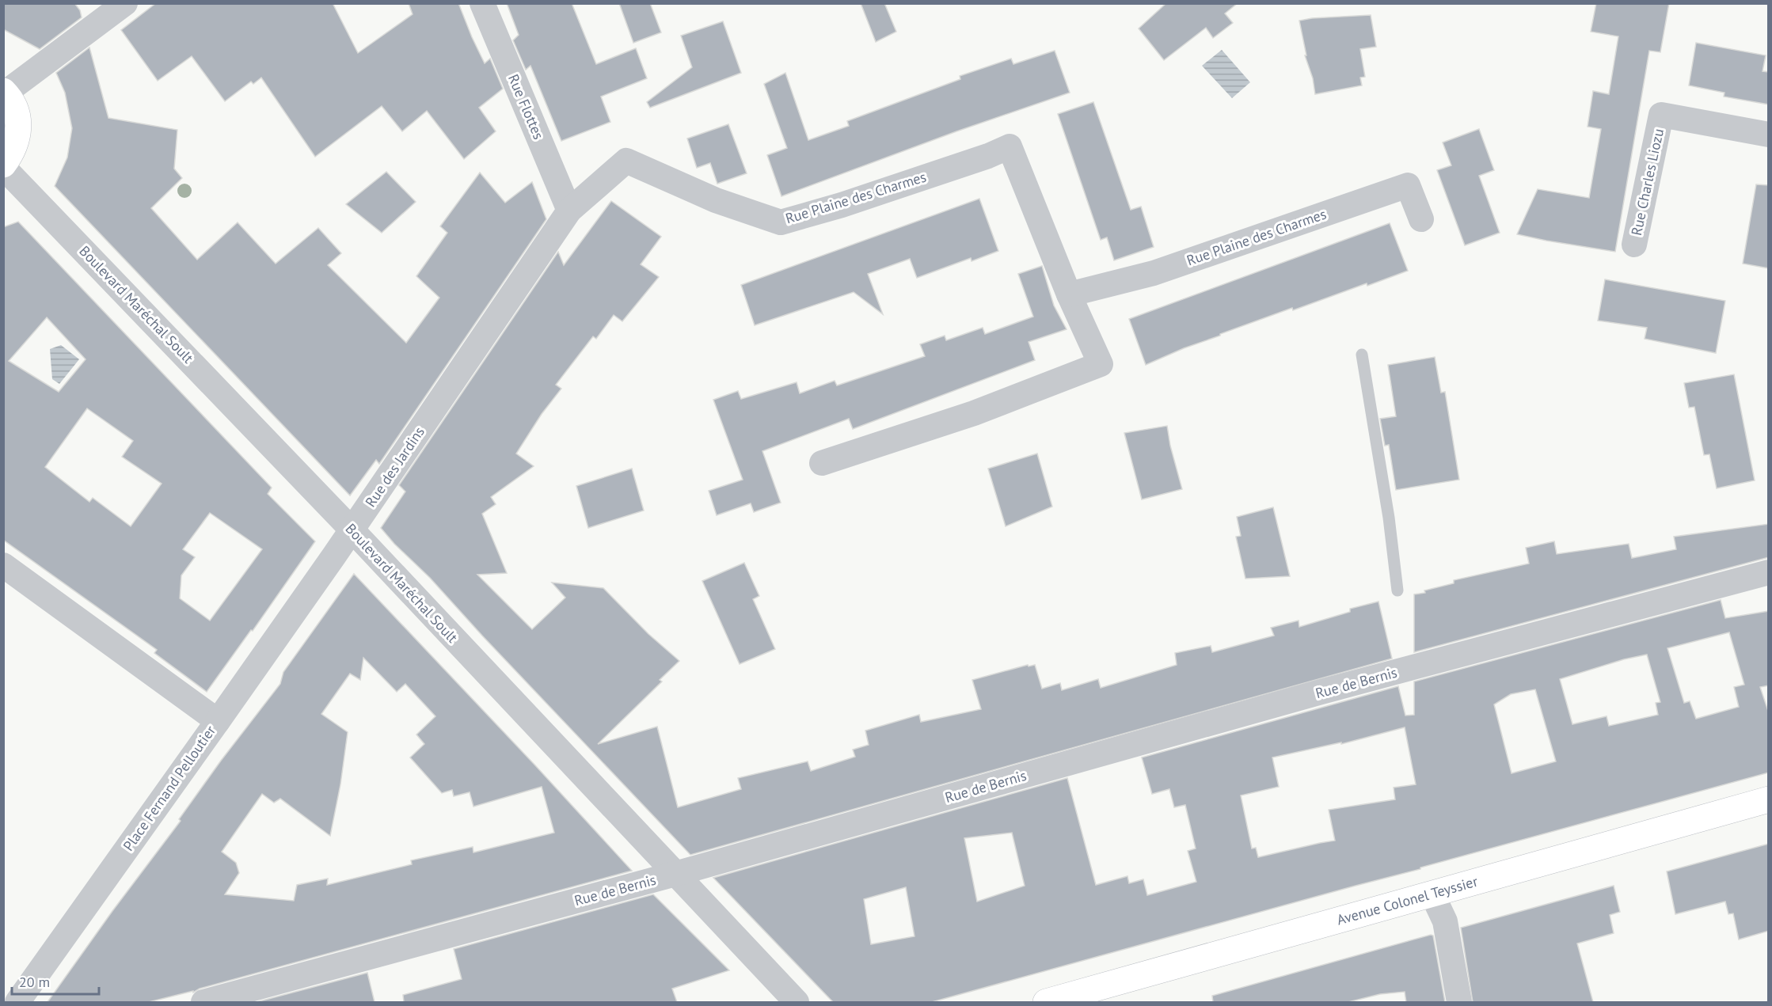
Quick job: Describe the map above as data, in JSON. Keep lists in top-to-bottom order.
{
  "streets": {
    "main road": ["Avenue Colonel Teyssier"],
    "street": [
      "Rue Flottes",
      "Rue Charles Liozu",
      "Rue Plaine des Charmes",
      "Boulevard Maréchal Soult",
      "Rue des Jardins",
      "Rue de Bernis",
      "Place Fernand Pelloutier"
    ]
  },
  "crossings": [
    ["Rue Flottes", "Rue Plaine des Charmes"],
    ["Rue Flottes", "Rue des Jardins"],
    ["Rue Plaine des Charmes", "Rue des Jardins"],
    ["Boulevard Maréchal Soult", "Rue des Jardins"],
    ["Boulevard Maréchal Soult", "Rue de Bernis"],
    ["Rue des Jardins", "Place Fernand Pelloutier"]
  ],
  "scale_bar": "20 m"
}
